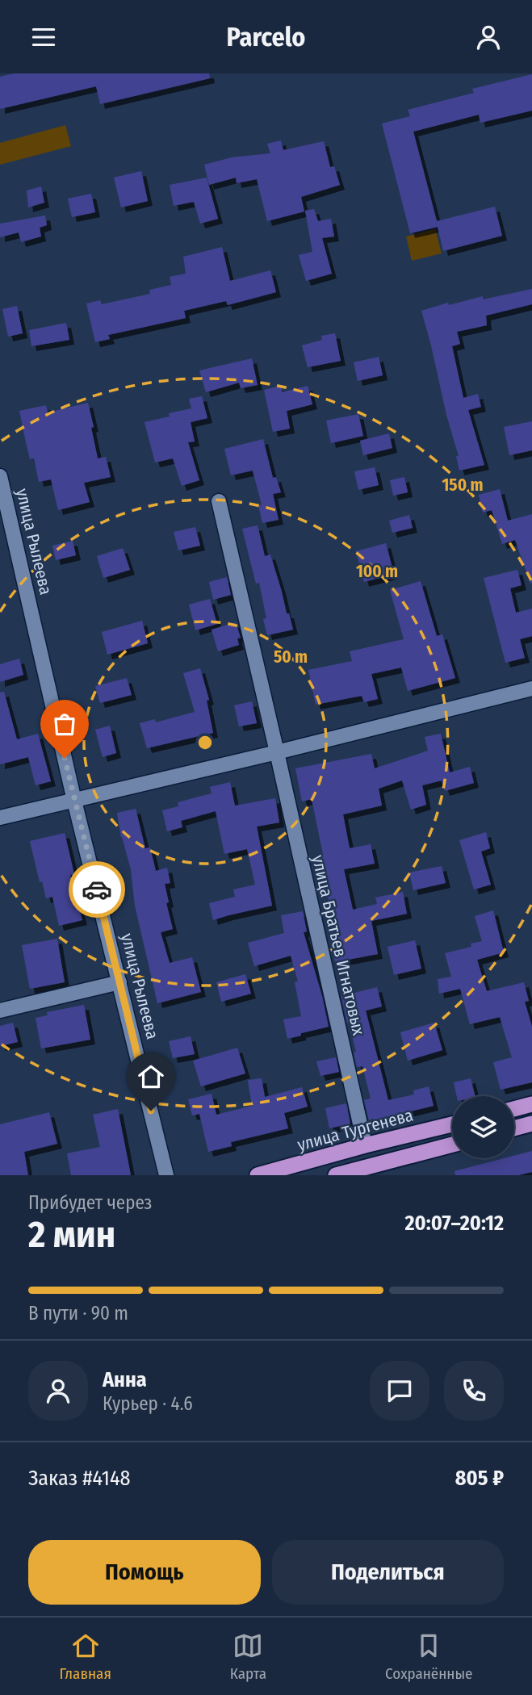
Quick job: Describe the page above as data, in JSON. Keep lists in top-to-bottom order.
{
  "streets": {
    "highway": ["улица Тургенева"],
    "street": ["улица Рылеева", "улица Братьев Игнатовых"]
  },
  "crossings": [
    ["улица Братьев Игнатовых", "улица Тургенева"]
  ],
  "page": {
    "header": "Parcelo",
    "heading": ["2 мин", "Прибудет через", "20:07–20:12"],
    "panel": [
      "Анна",
      "Курьер · 4.6",
      "Заказ #4148",
      "805 ₽"
    ],
    "bar": "В пути · 90 m",
    "buttons": ["Помощь", "Поделиться"],
    "tabs": ["Главная", "Карта", "Сохранённые"]
  },
  "rings": ["150 m", "100 m", "50 m"]
}
